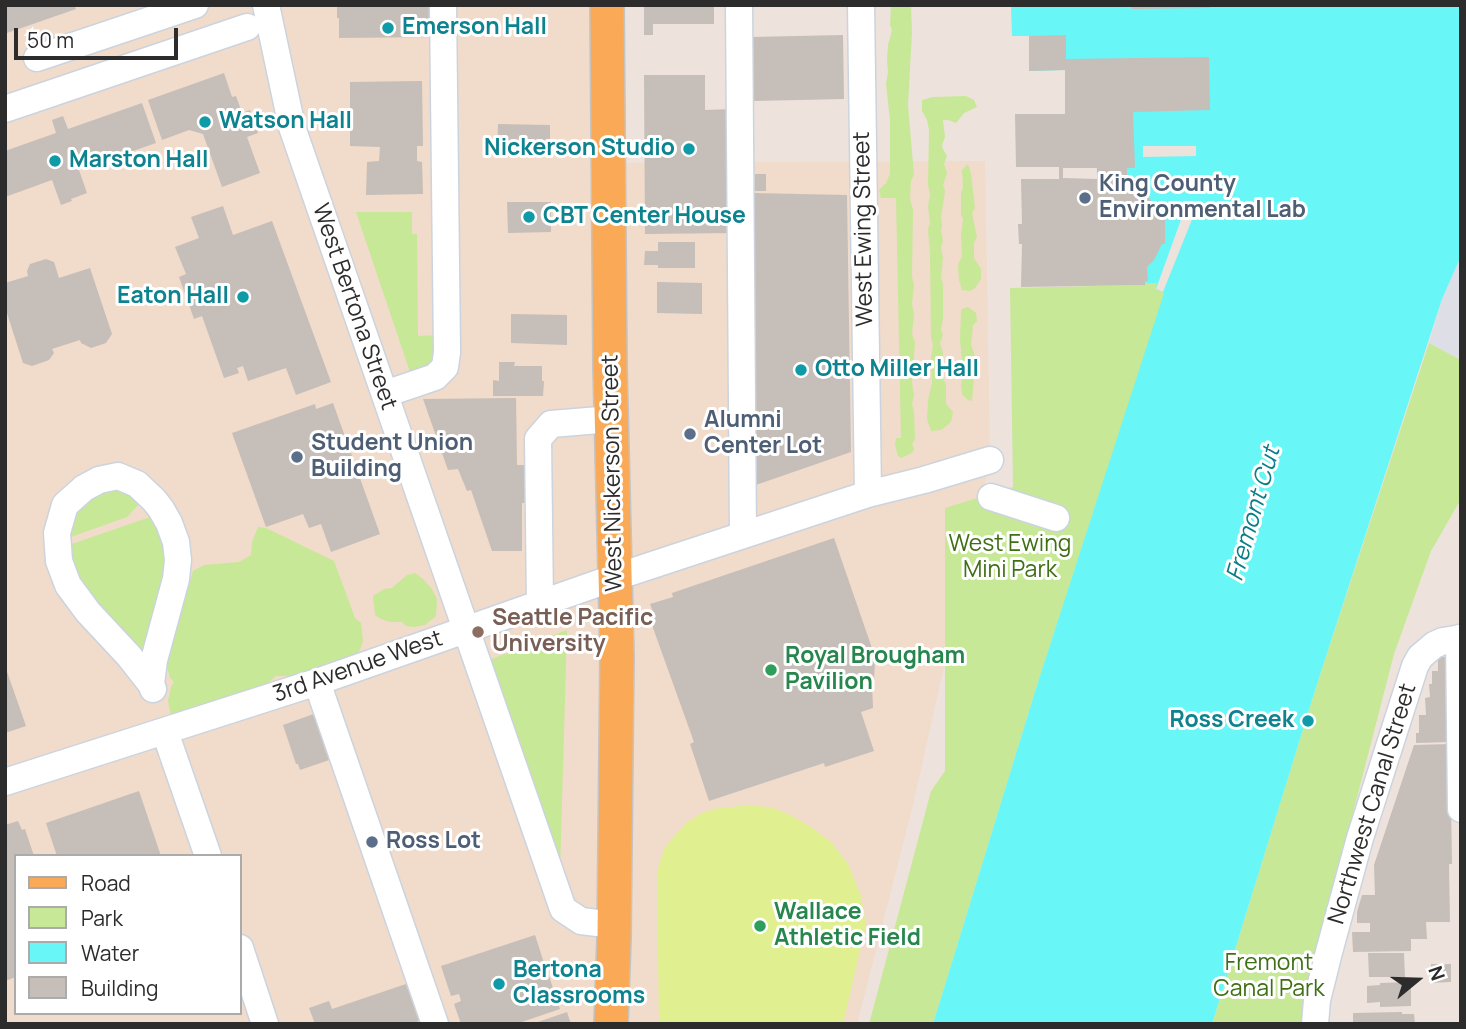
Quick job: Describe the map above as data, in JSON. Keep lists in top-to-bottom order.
{
  "streets": {
    "main road": ["West Nickerson Street"],
    "street": [
      "West Ewing Street",
      "West Bertona Street",
      "3rd Avenue West",
      "Northwest Canal Street"
    ]
  },
  "crossings": [
    ["West Ewing Street", "3rd Avenue West"],
    ["West Bertona Street", "West Nickerson Street"],
    ["West Bertona Street", "3rd Avenue West"],
    ["West Nickerson Street", "3rd Avenue West"]
  ],
  "water": ["Fremont Cut"],
  "parks": ["West Ewing Mini Park", "Fremont Canal Park"],
  "places": [
    "Emerson Hall",
    "Watson Hall",
    "Nickerson Studio",
    "Marston Hall",
    "King County Environmental Lab",
    "CBT Center House",
    "Eaton Hall",
    "Otto Miller Hall",
    "Alumni Center Lot",
    "Student Union Building",
    "Seattle Pacific University",
    "Royal Brougham Pavilion",
    "Ross Creek",
    "Ross Lot",
    "Wallace Athletic Field",
    "Bertona Classrooms"
  ],
  "legend": [
    "Road",
    "Park",
    "Water",
    "Building"
  ],
  "scale_bar": "50 m",
  "north": "right"
}
